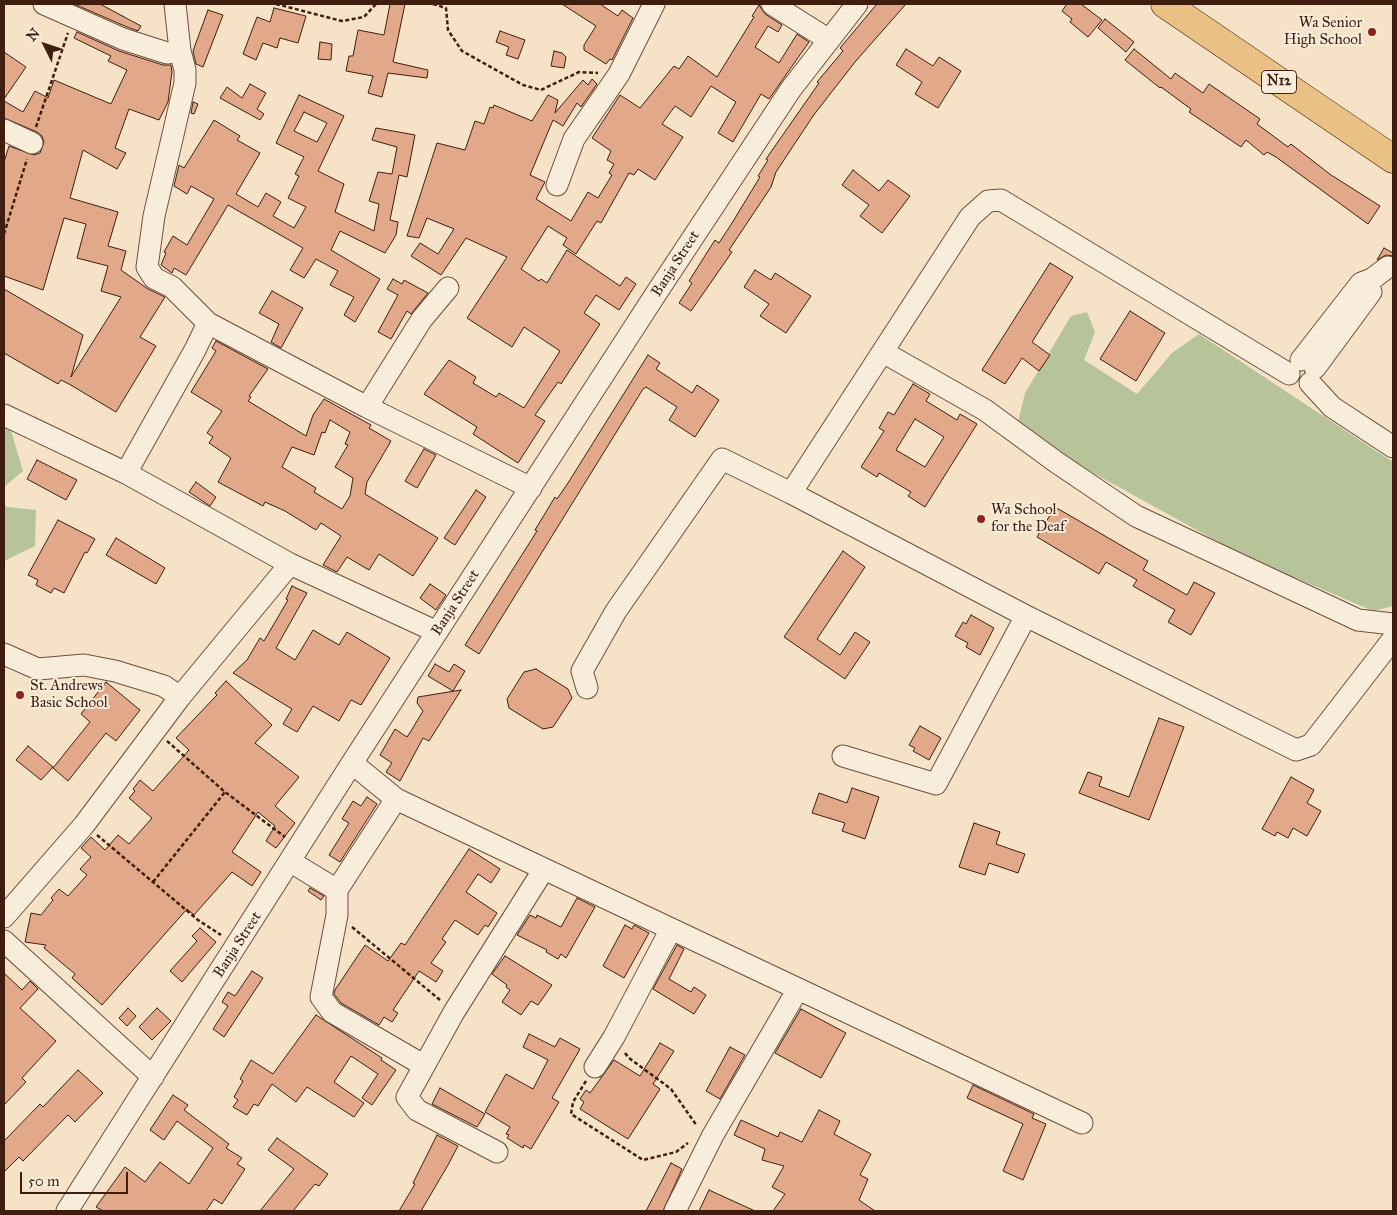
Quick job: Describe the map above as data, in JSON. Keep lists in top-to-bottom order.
{
  "streets": {
    "highway": ["N12"],
    "street": ["Banja Street"]
  },
  "places": ["Wa Senior High School", "Wa School for the Deaf", "St. Andrews Basic School"],
  "scale_bar": "50 m",
  "north": "top left"
}
